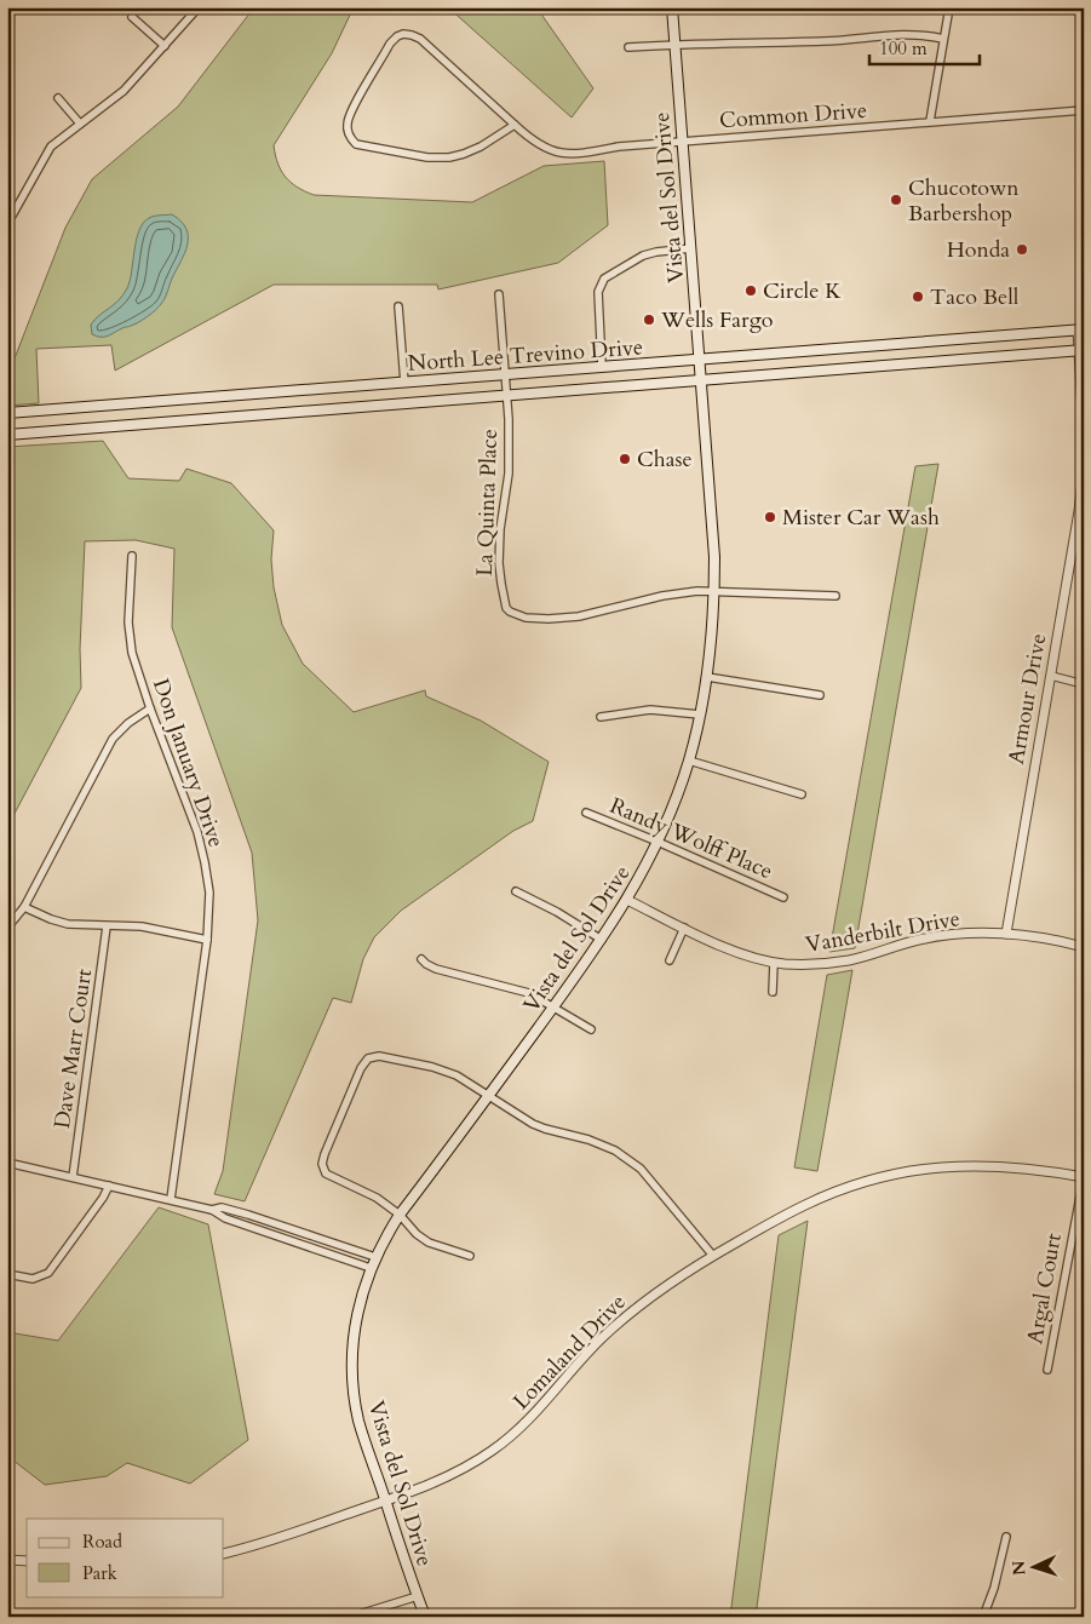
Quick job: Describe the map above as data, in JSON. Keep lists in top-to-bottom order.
{
  "streets": {
    "main road": ["Vista del Sol Drive", "North Lee Trevino Drive"],
    "street": [
      "Common Drive",
      "La Quinta Place",
      "Armour Drive",
      "Don January Drive",
      "Randy Wolff Place",
      "Vanderbilt Drive",
      "Dave Marr Court",
      "Argal Court",
      "Lomaland Drive"
    ]
  },
  "crossings": [
    ["Common Drive", "Vista del Sol Drive"],
    ["Vista del Sol Drive", "North Lee Trevino Drive"],
    ["Vista del Sol Drive", "La Quinta Place"],
    ["Vista del Sol Drive", "Randy Wolff Place"],
    ["Vista del Sol Drive", "Vanderbilt Drive"],
    ["Vista del Sol Drive", "Lomaland Drive"],
    ["North Lee Trevino Drive", "La Quinta Place"],
    ["Armour Drive", "Vanderbilt Drive"],
    ["Argal Court", "Lomaland Drive"]
  ],
  "places": [
    "Chucotown Barbershop",
    "Honda",
    "Circle K",
    "Taco Bell",
    "Wells Fargo",
    "Chase",
    "Mister Car Wash"
  ],
  "legend": ["Road", "Park"],
  "scale_bar": "100 m",
  "north": "left"
}
